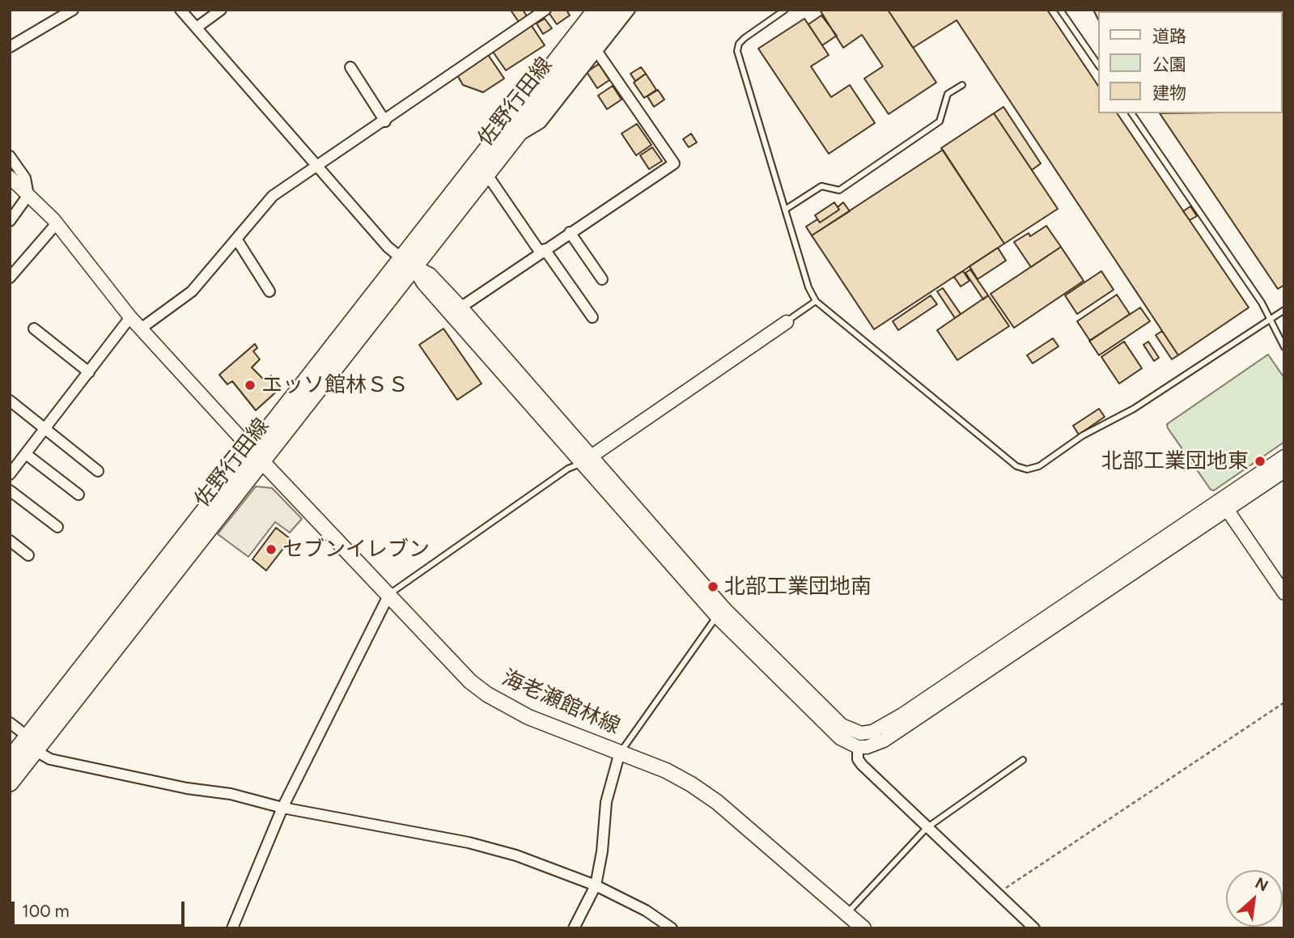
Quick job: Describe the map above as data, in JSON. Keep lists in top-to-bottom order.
{
  "streets": {
    "main road": ["佐野行田線", "海老瀬館林線"]
  },
  "crossings": [
    ["佐野行田線", "海老瀬館林線"]
  ],
  "places": [
    "エッソ館林ＳＳ",
    "北部工業団地東",
    "セブンイレブン",
    "北部工業団地南"
  ],
  "legend": ["道路", "公園", "建物"],
  "scale_bar": "100 m",
  "north": "top right"
}
